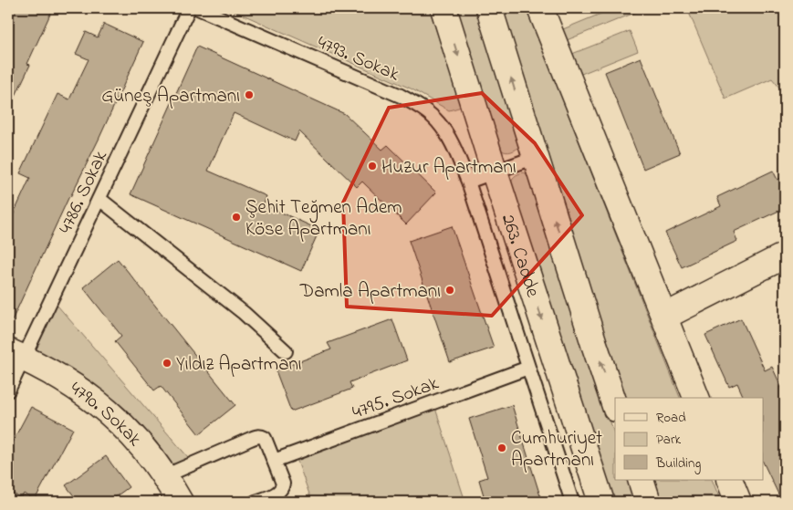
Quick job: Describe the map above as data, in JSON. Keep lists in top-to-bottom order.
{
  "streets": {
    "main road": ["263. Cadde", "4790. Sokak"],
    "lane": ["4793. Sokak", "4786. Sokak", "4795. Sokak"]
  },
  "crossings": [
    ["4793. Sokak", "4795. Sokak"],
    ["4786. Sokak", "4790. Sokak"]
  ],
  "places": [
    "Güneş Apartmanı",
    "Huzur Apartmanı",
    "Şehit Teğmen Adem Köse Apartmanı",
    "Damla Apartmanı",
    "Yıldız Apartmanı",
    "Cumhuriyet Apartmanı"
  ],
  "legend": ["Road", "Park", "Building"]
}
